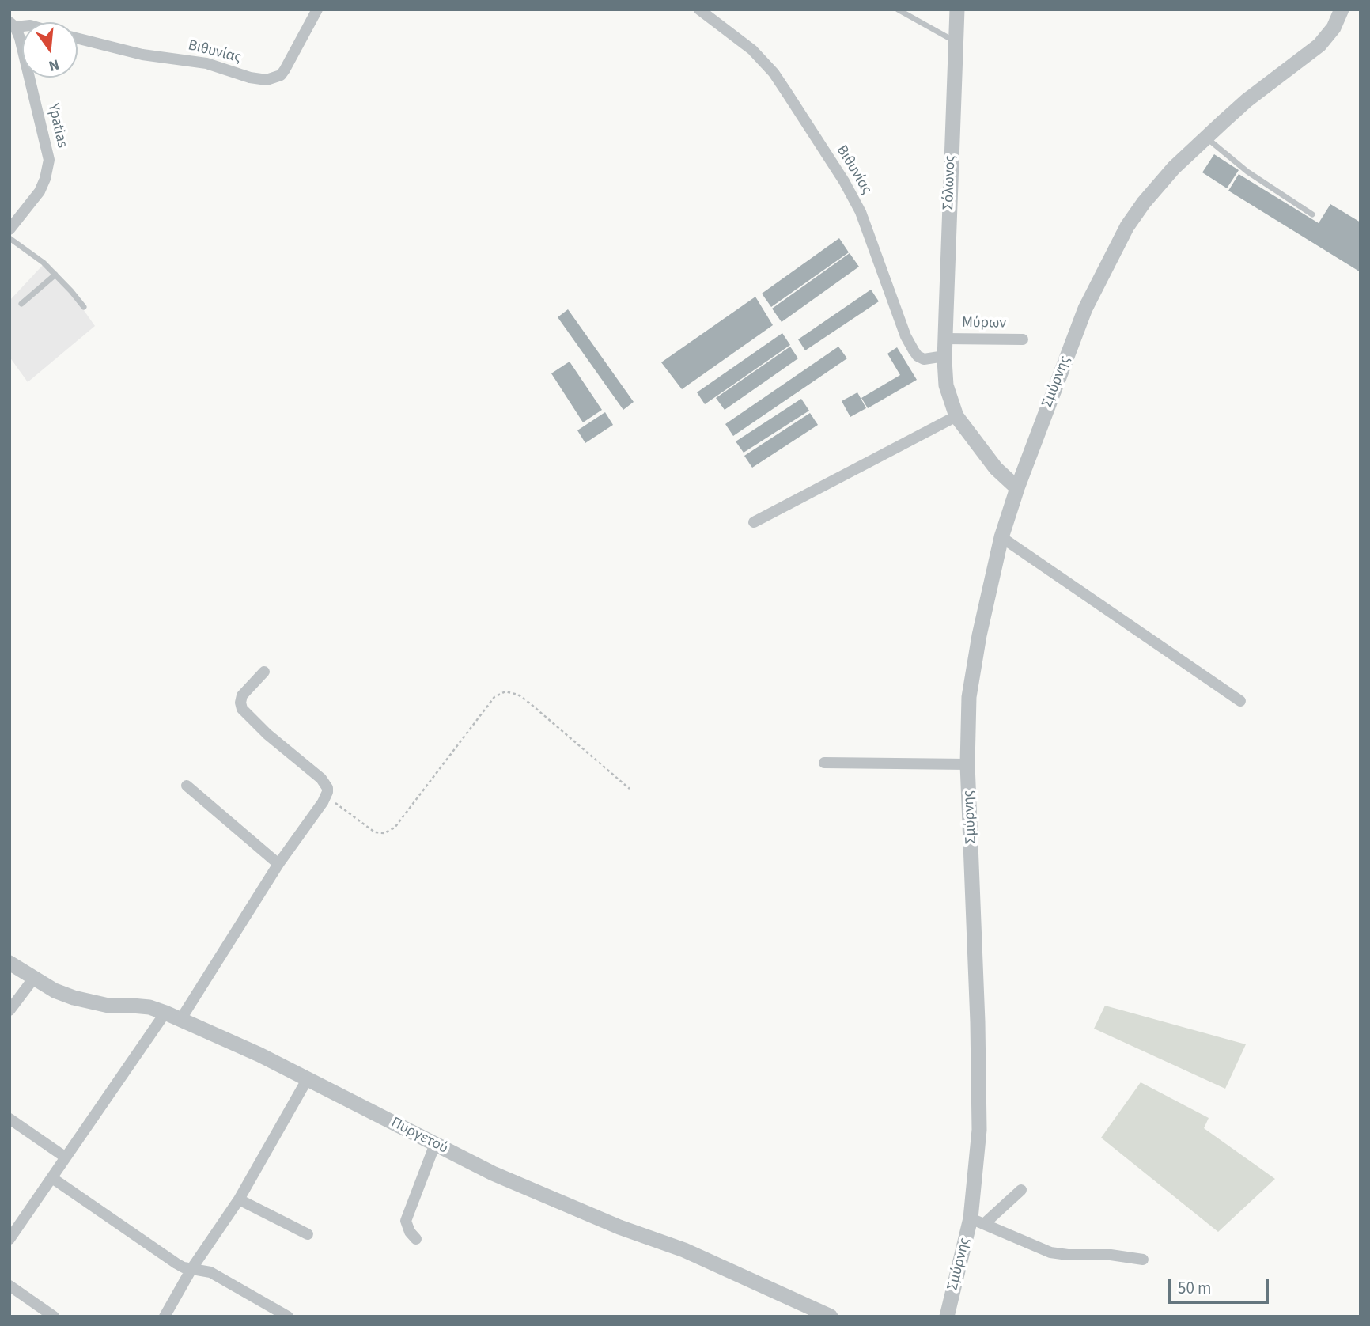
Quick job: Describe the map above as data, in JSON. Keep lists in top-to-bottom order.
{
  "streets": {
    "street": [
      "Βιθυνίας",
      "Ypatias",
      "Σόλωνος",
      "Μύρων",
      "Σμύρνης",
      "Πυργετού"
    ]
  },
  "crossings": [
    ["Βιθυνίας", "Σόλωνος"],
    ["Σόλωνος", "Μύρων"],
    ["Σόλωνος", "Σμύρνης"]
  ],
  "scale_bar": "50 m",
  "north": "bottom"
}
